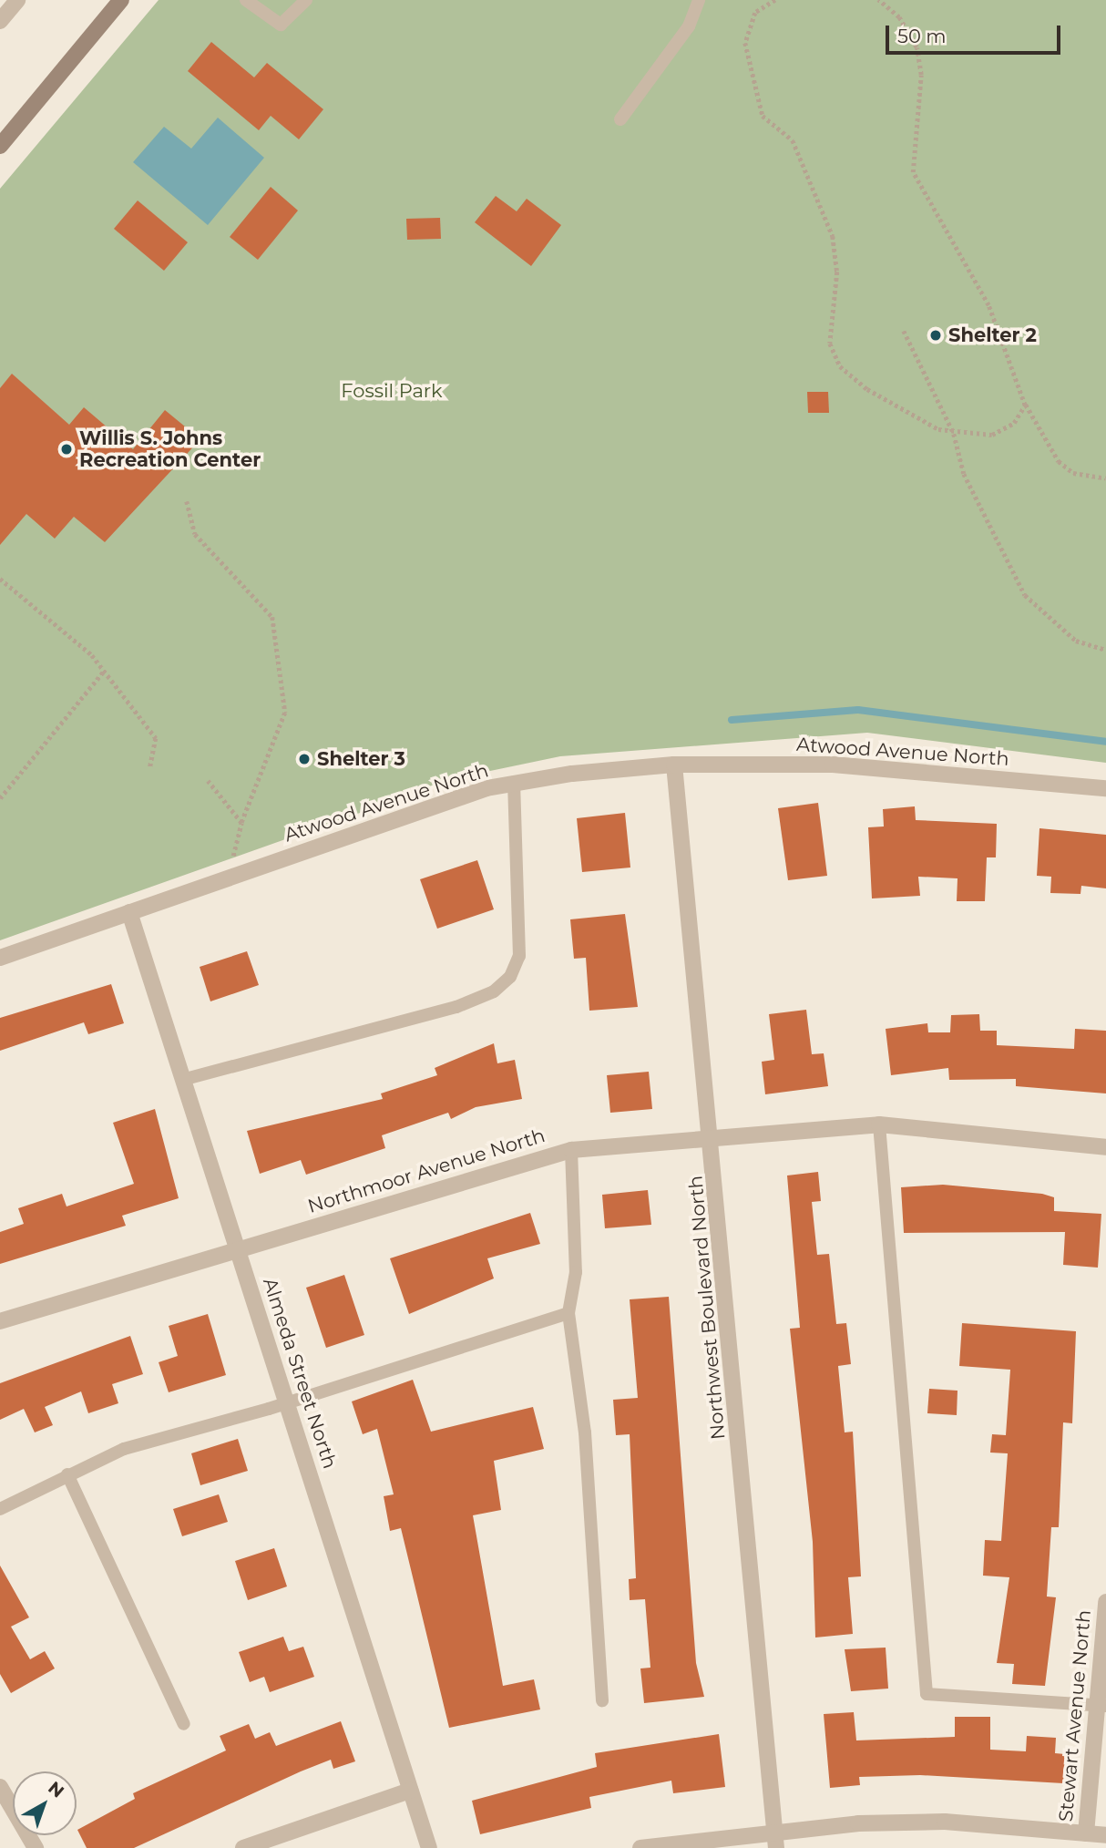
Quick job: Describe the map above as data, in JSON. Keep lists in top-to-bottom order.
{
  "streets": {
    "street": [
      "Atwood Avenue North",
      "Northmoor Avenue North",
      "Northwest Boulevard North",
      "Almeda Street North",
      "Stewart Avenue North"
    ]
  },
  "crossings": [
    ["Atwood Avenue North", "Northwest Boulevard North"],
    ["Atwood Avenue North", "Almeda Street North"],
    ["Northmoor Avenue North", "Northwest Boulevard North"],
    ["Northmoor Avenue North", "Almeda Street North"]
  ],
  "parks": ["Fossil Park"],
  "places": ["Shelter 2", "Willis S. Johns Recreation Center", "Shelter 3"],
  "scale_bar": "50 m",
  "north": "top right"
}
